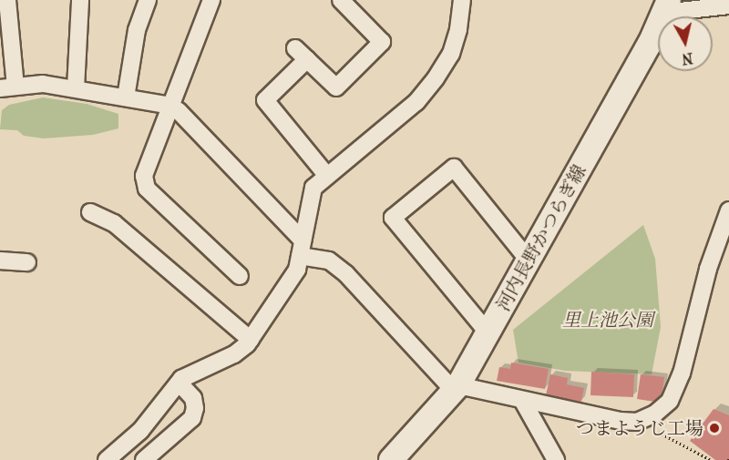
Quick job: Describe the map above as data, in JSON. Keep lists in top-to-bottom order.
{
  "streets": {
    "main road": ["河内長野かつらぎ線"]
  },
  "parks": ["里上池公園"],
  "places": ["つまようじ工場"],
  "north": "bottom"
}
